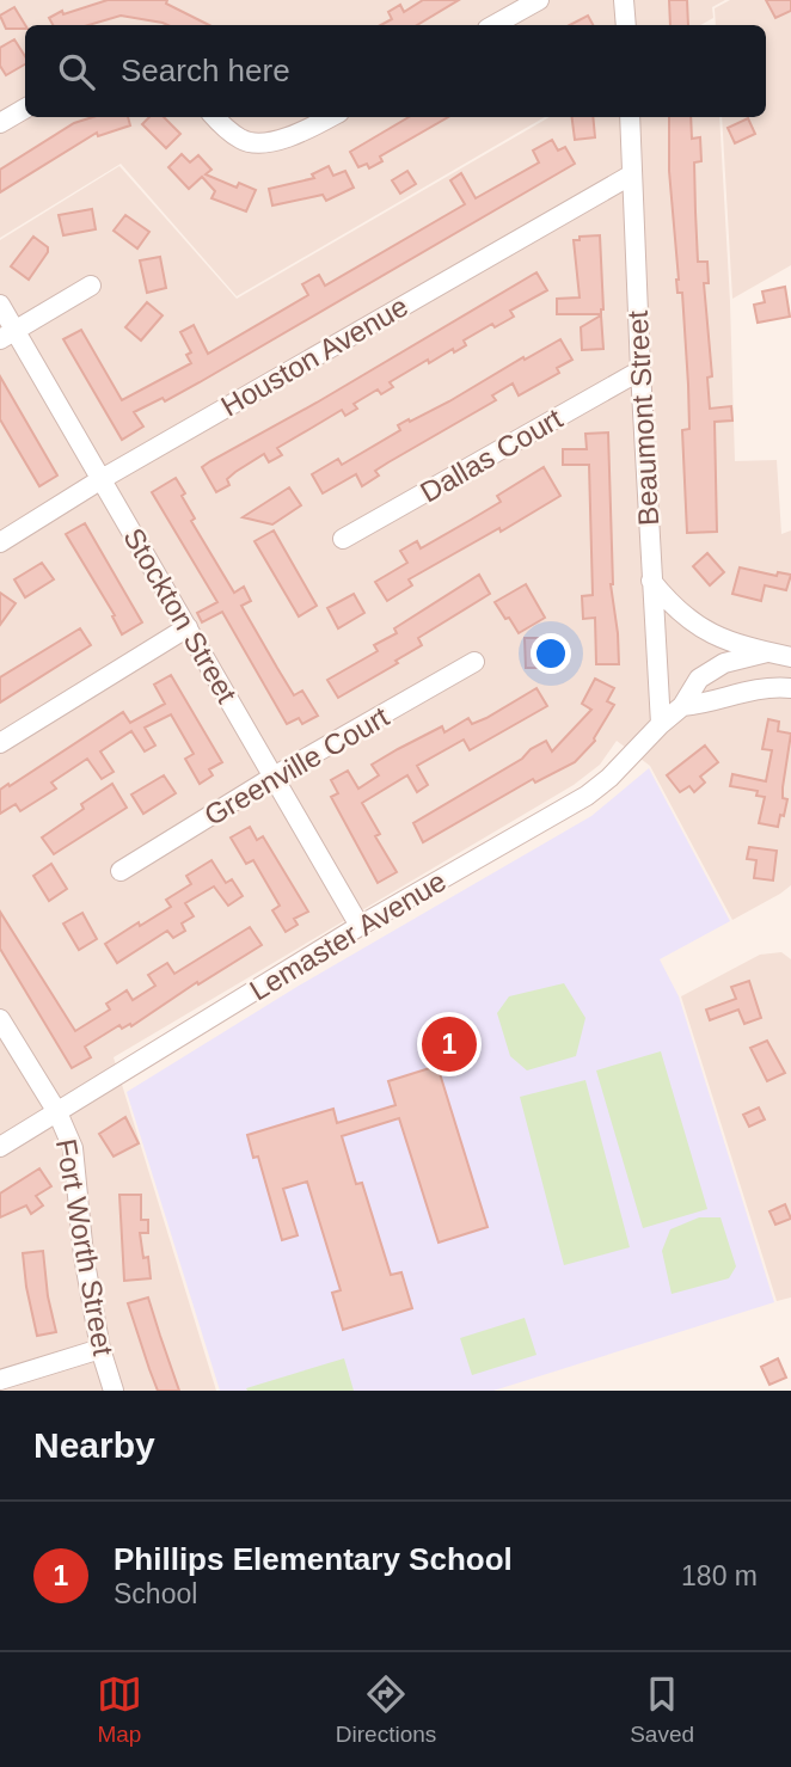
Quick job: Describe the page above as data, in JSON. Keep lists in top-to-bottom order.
{
  "streets": {
    "street": [
      "Houston Avenue",
      "Beaumont Street",
      "Dallas Court",
      "Stockton Street",
      "Greenville Court",
      "Lemaster Avenue",
      "Fort Worth Street"
    ]
  },
  "crossings": [
    ["Houston Avenue", "Beaumont Street"],
    ["Houston Avenue", "Stockton Street"],
    ["Beaumont Street", "Dallas Court"],
    ["Beaumont Street", "Lemaster Avenue"],
    ["Stockton Street", "Greenville Court"],
    ["Stockton Street", "Lemaster Avenue"],
    ["Lemaster Avenue", "Fort Worth Street"]
  ],
  "page": {
    "search": "Search here",
    "pins": "1",
    "heading": "Nearby",
    "list": [
      {
        "mark": "1",
        "name": "Phillips Elementary School",
        "note": "School",
        "value": "180 m"
      }
    ],
    "nav": ["Map", "Directions", "Saved"]
  }
}
